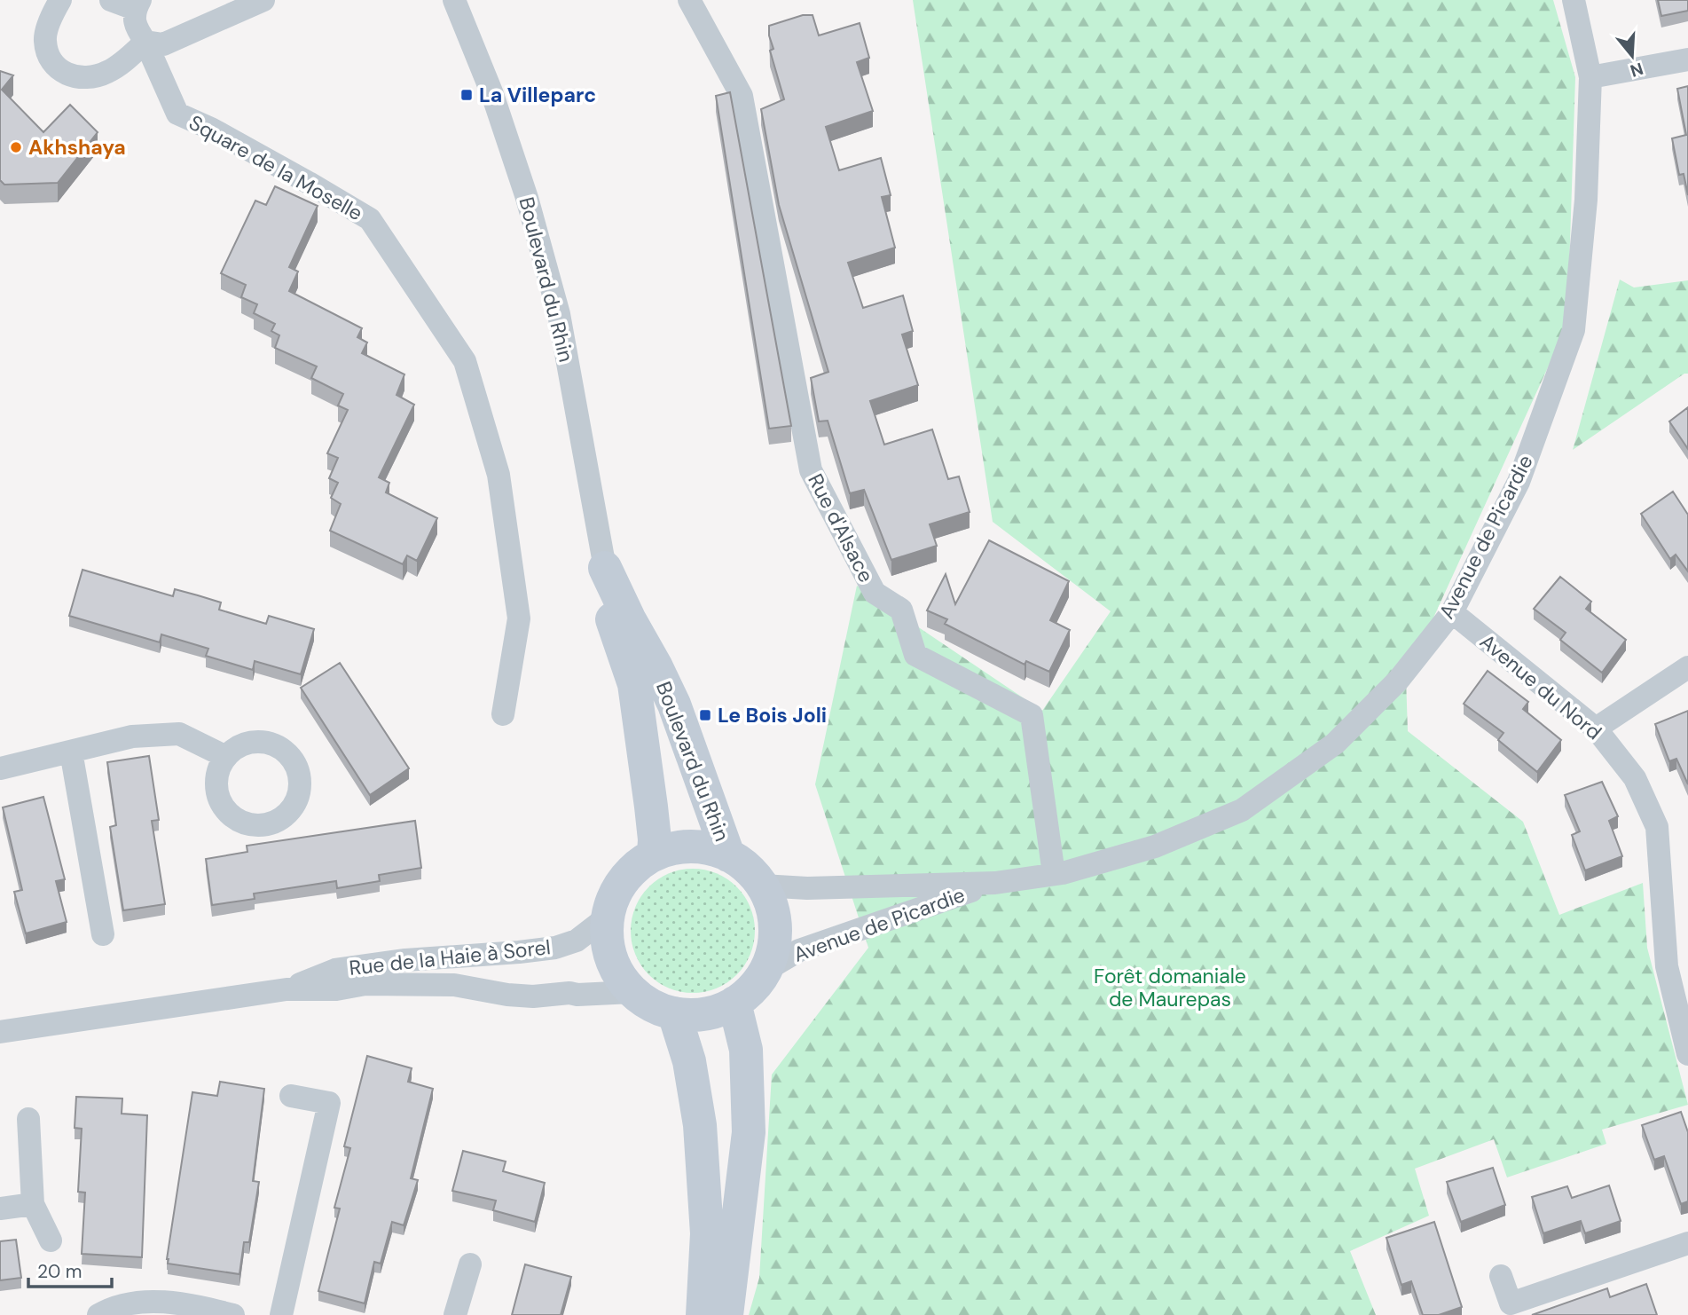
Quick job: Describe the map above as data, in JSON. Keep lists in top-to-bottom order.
{
  "streets": {
    "street": [
      "Square de la Moselle",
      "Boulevard du Rhin",
      "Rue d'Alsace",
      "Avenue de Picardie",
      "Avenue du Nord",
      "Rue de la Haie à Sorel"
    ]
  },
  "crossings": [
    ["Boulevard du Rhin", "Avenue de Picardie"],
    ["Boulevard du Rhin", "Rue de la Haie à Sorel"],
    ["Rue d'Alsace", "Avenue de Picardie"],
    ["Avenue de Picardie", "Avenue du Nord"],
    ["Avenue de Picardie", "Rue de la Haie à Sorel"]
  ],
  "parks": ["Forêt domaniale de Maurepas"],
  "places": {
    "transit": ["La Villeparc", "Le Bois Joli"],
    "other": ["Akhshaya"]
  },
  "scale_bar": "20 m",
  "north": "bottom"
}
